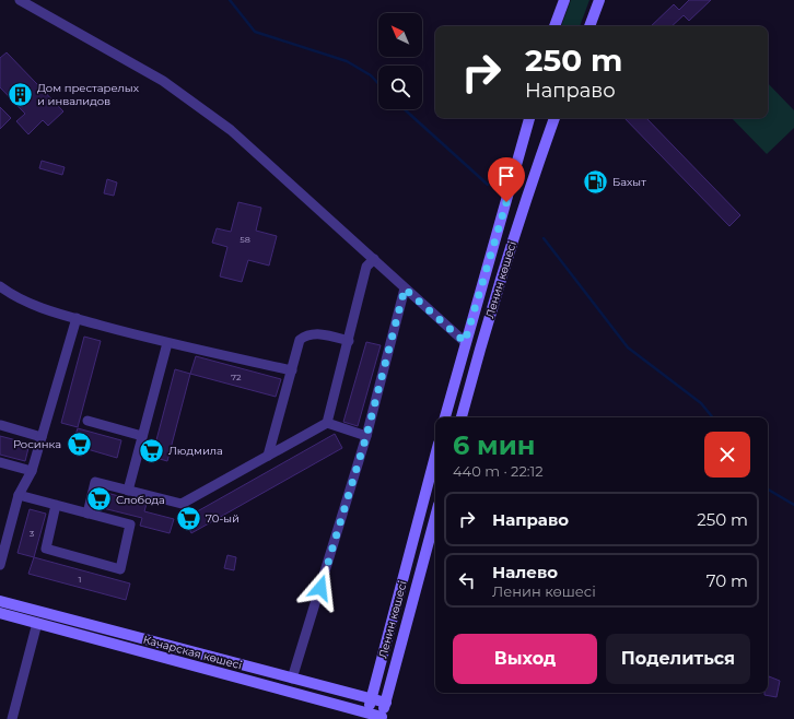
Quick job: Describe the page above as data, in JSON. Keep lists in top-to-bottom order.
{
  "streets": {
    "main road": ["Ленин көшесі", "Качарская көшесі"]
  },
  "crossings": [
    ["Ленин көшесі", "Качарская көшесі"]
  ],
  "places": {
    "building": ["Дом престарелых и инвалидов"],
    "fuel station": ["Бахыт"],
    "supermarket": [
      "Росинка",
      "Людмила",
      "Слобода",
      "70-ый"
    ]
  },
  "house_numbers": [
    "58",
    "72",
    "3",
    "1"
  ],
  "north": "top left",
  "page": {
    "turn": ["250 m", "Направо"],
    "heading": ["6 мин", "440 m · 22:12"],
    "list": [
      {
        "name": "Направо",
        "value": "250 m"
      },
      {
        "name": "Налево",
        "note": "Ленин көшесі",
        "value": "70 m"
      }
    ],
    "buttons": ["Выход", "Поделиться"]
  }
}
